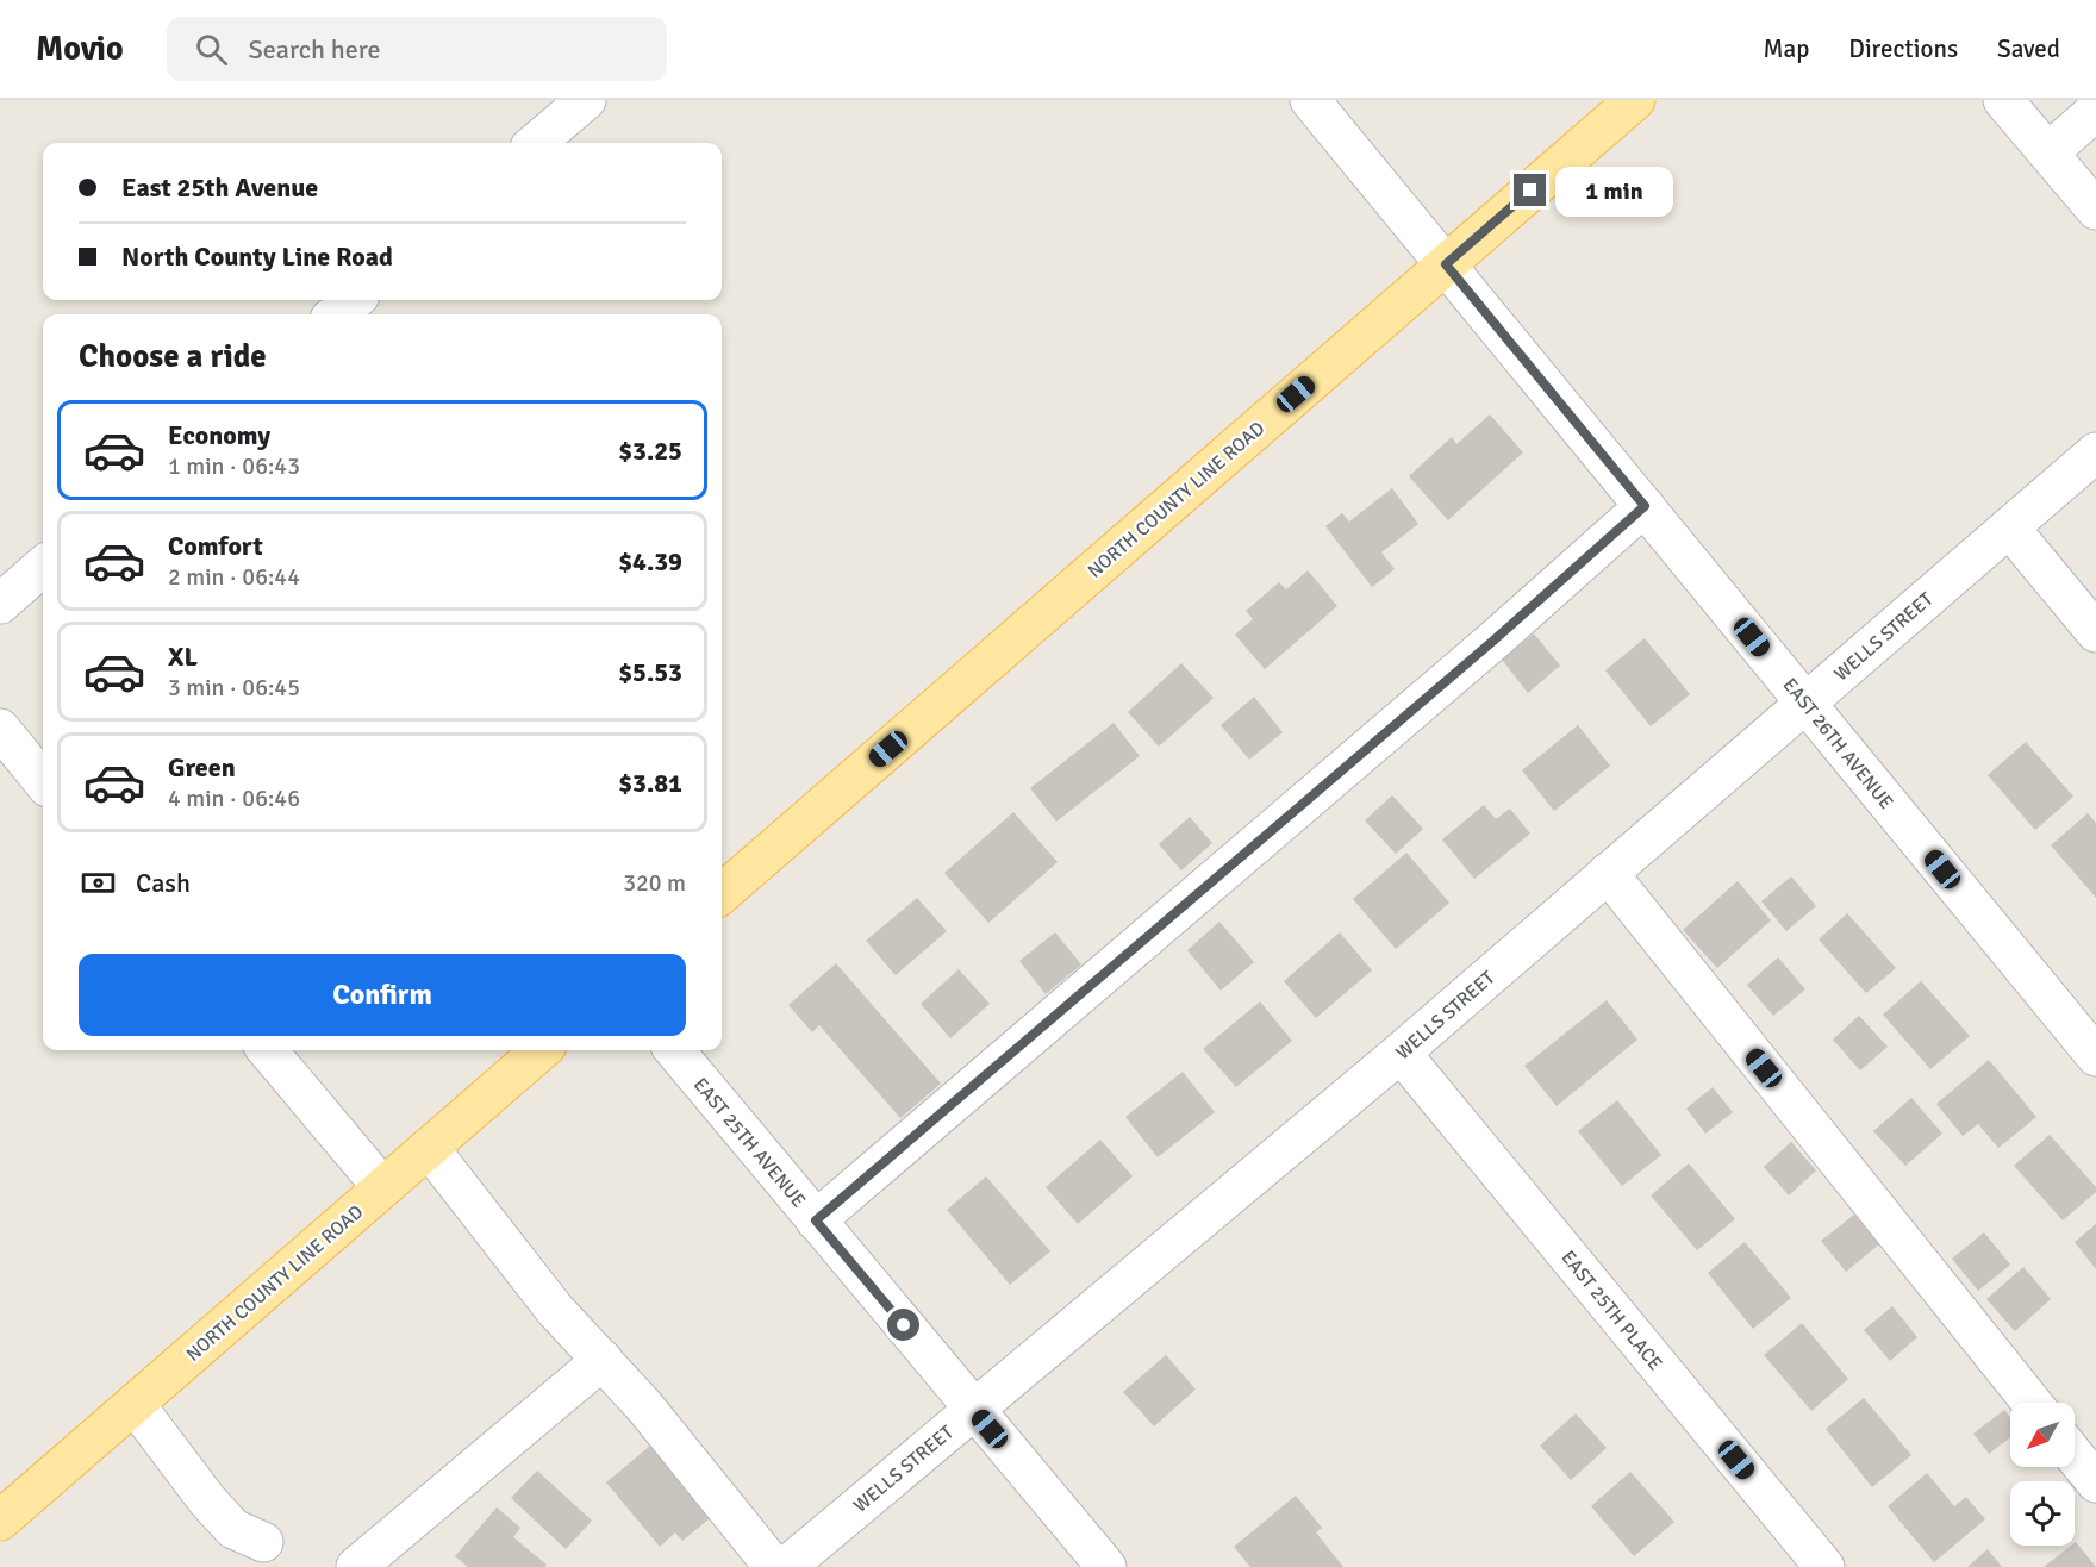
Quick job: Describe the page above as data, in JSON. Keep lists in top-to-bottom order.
{
  "streets": {
    "main road": ["NORTH COUNTY LINE ROAD"],
    "street": [
      "WELLS STREET",
      "EAST 26TH AVENUE",
      "EAST 25TH AVENUE",
      "EAST 25TH PLACE"
    ]
  },
  "crossings": [
    ["NORTH COUNTY LINE ROAD", "EAST 26TH AVENUE"],
    ["WELLS STREET", "EAST 26TH AVENUE"],
    ["WELLS STREET", "EAST 25TH AVENUE"],
    ["WELLS STREET", "EAST 25TH PLACE"]
  ],
  "north": "bottom left",
  "page": {
    "header": "Movio",
    "search": "Search here",
    "nav": ["Map", "Directions", "Saved"],
    "banner": ["East 25th Avenue", "North County Line Road"],
    "bubble": "1 min",
    "heading": "Choose a ride",
    "list": [
      {
        "name": "Economy",
        "note": "1 min · 06:43",
        "value": "$3.25"
      },
      {
        "name": "Comfort",
        "note": "2 min · 06:44",
        "value": "$4.39"
      },
      {
        "name": "XL",
        "note": "3 min · 06:45",
        "value": "$5.53"
      },
      {
        "name": "Green",
        "note": "4 min · 06:46",
        "value": "$3.81"
      }
    ],
    "pay": ["Cash", "320 m"],
    "buttons": "Confirm"
  }
}
